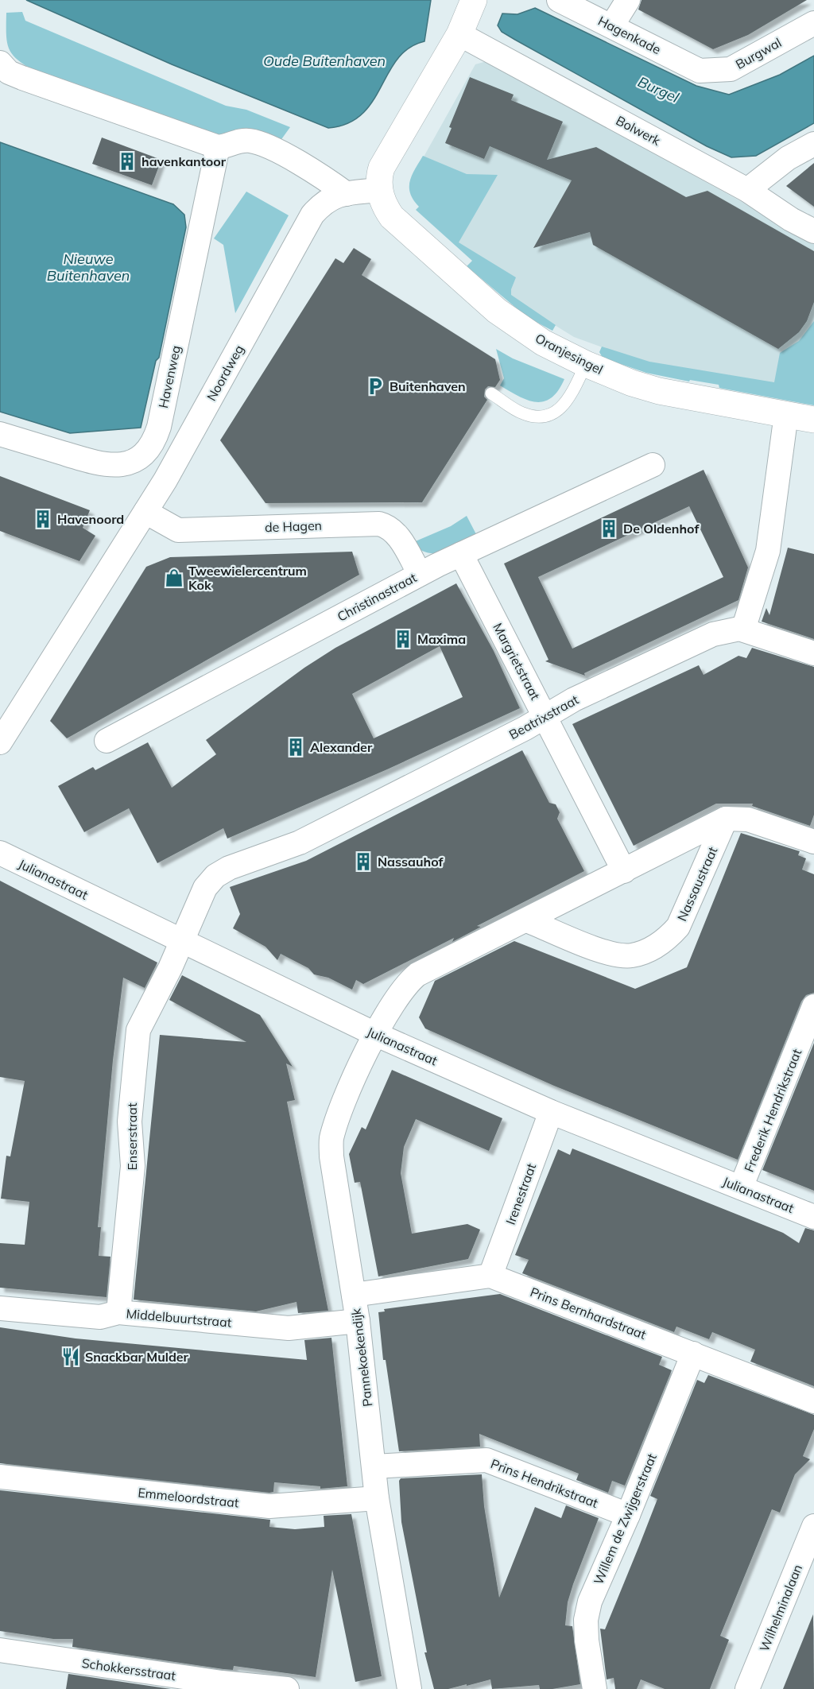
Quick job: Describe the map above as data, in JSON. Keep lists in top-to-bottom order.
{
  "streets": {
    "street": [
      "Hagenkade",
      "Burgwal",
      "Bolwerk",
      "Oranjesingel",
      "Noordweg",
      "Havenweg",
      "de Hagen",
      "Christinastraat",
      "Margrietstraat",
      "Beatrixstraat",
      "Julianastraat",
      "Nassaustraat",
      "Frederik Hendrikstraat",
      "Enserstraat",
      "Irenestraat",
      "Prins Bernhardstraat",
      "Middelbuurtstraat",
      "Pannekoekendijk",
      "Prins Hendrikstraat",
      "Emmeloordstraat",
      "Willem de Zwijgerstraat",
      "Wilhelminalaan",
      "Schokkersstraat"
    ]
  },
  "crossings": [
    ["Hagenkade", "Burgwal"],
    ["Oranjesingel", "Noordweg"],
    ["Noordweg", "de Hagen"],
    ["de Hagen", "Christinastraat"],
    ["Christinastraat", "Margrietstraat"],
    ["Margrietstraat", "Beatrixstraat"],
    ["Margrietstraat", "Nassaustraat"],
    ["Beatrixstraat", "Julianastraat"],
    ["Beatrixstraat", "Enserstraat"],
    ["Julianastraat", "Nassaustraat"],
    ["Julianastraat", "Frederik Hendrikstraat"],
    ["Julianastraat", "Enserstraat"],
    ["Julianastraat", "Irenestraat"],
    ["Julianastraat", "Pannekoekendijk"],
    ["Nassaustraat", "Pannekoekendijk"],
    ["Enserstraat", "Middelbuurtstraat"],
    ["Irenestraat", "Prins Bernhardstraat"],
    ["Prins Bernhardstraat", "Pannekoekendijk"],
    ["Prins Bernhardstraat", "Willem de Zwijgerstraat"],
    ["Middelbuurtstraat", "Pannekoekendijk"],
    ["Pannekoekendijk", "Prins Hendrikstraat"],
    ["Pannekoekendijk", "Emmeloordstraat"],
    ["Prins Hendrikstraat", "Willem de Zwijgerstraat"]
  ],
  "water": ["Oude Buitenhaven", "Burgel", "Nieuwe Buitenhaven"],
  "places": {
    "building": [
      "havenkantoor",
      "Havenoord",
      "De Oldenhof",
      "Maxima",
      "Alexander",
      "Nassauhof"
    ],
    "parking": ["Buitenhaven"],
    "shop": ["Tweewielercentrum Kok"],
    "restaurant": ["Snackbar Mulder"]
  }
}
